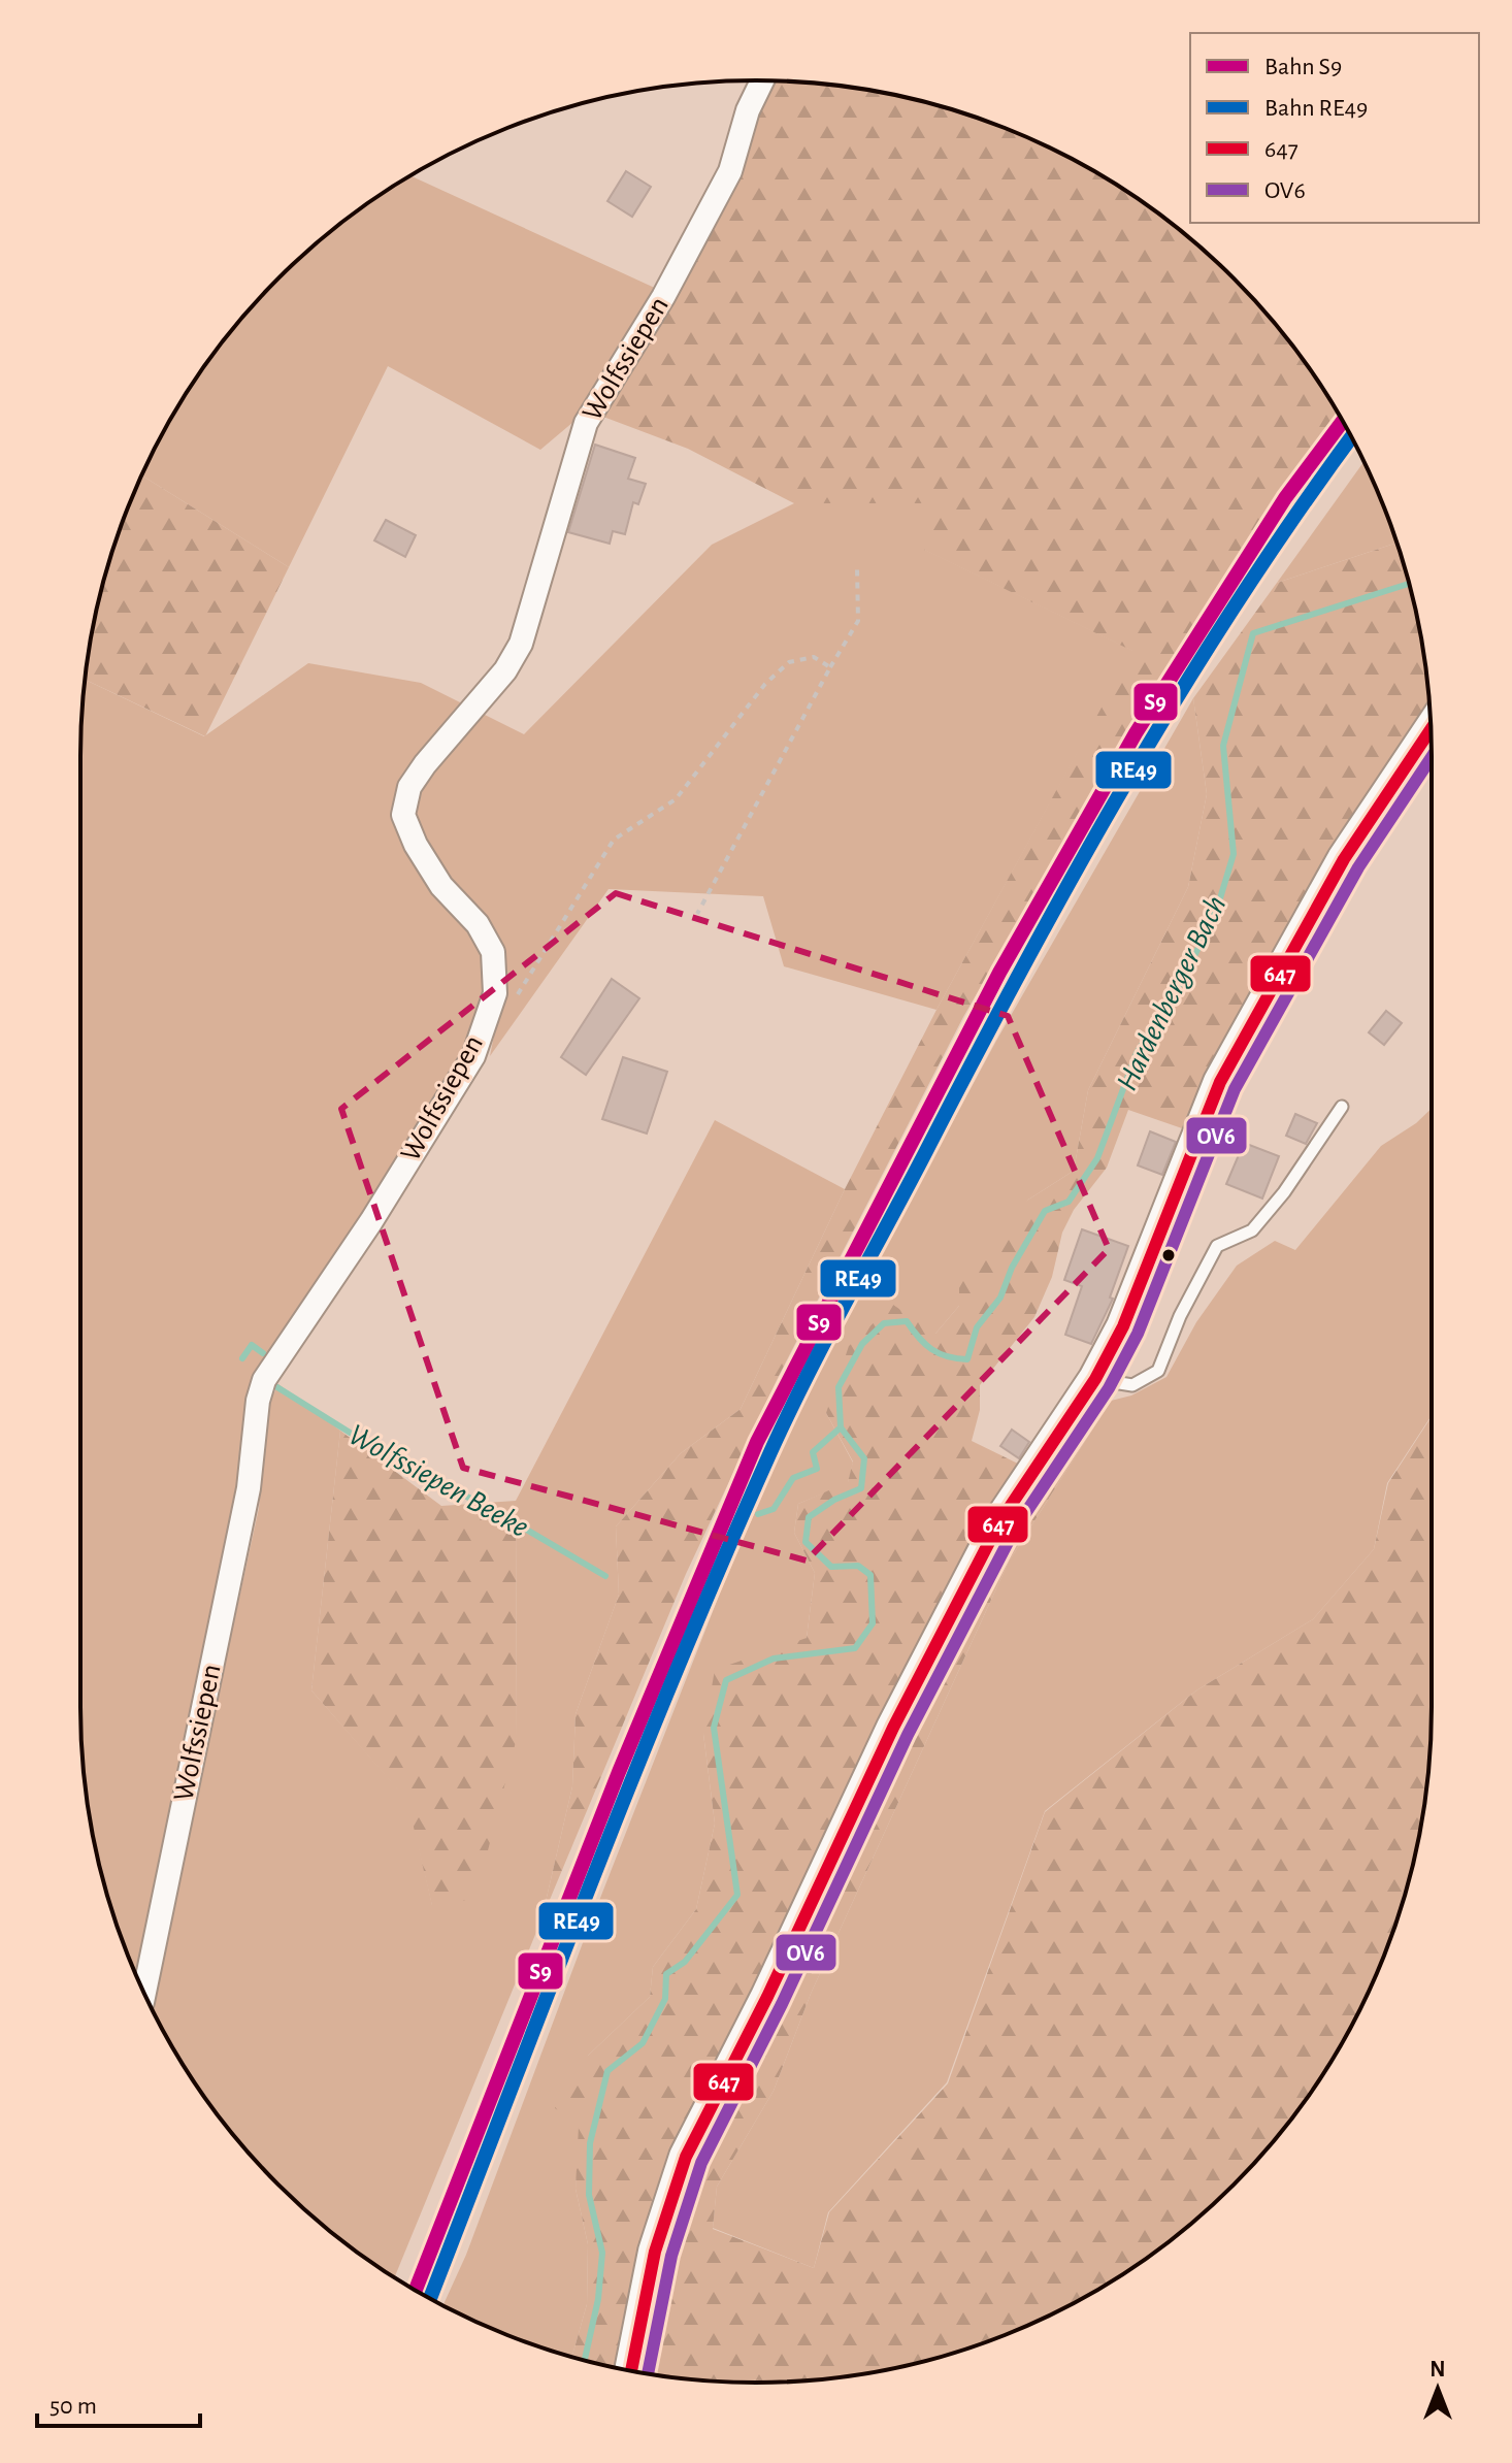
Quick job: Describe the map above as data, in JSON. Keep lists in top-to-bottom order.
{
  "streets": {
    "street": ["Wolfssiepen"]
  },
  "water": ["Hardenberger Bach", "Wolfssiepen Beeke"],
  "lines": [
    "rail line S9",
    "rail line RE49",
    "transit line 647",
    "transit line OV6"
  ],
  "legend": [
    "Bahn S9",
    "Bahn RE49",
    "647",
    "OV6"
  ],
  "scale_bar": "50 m",
  "north": "top"
}
